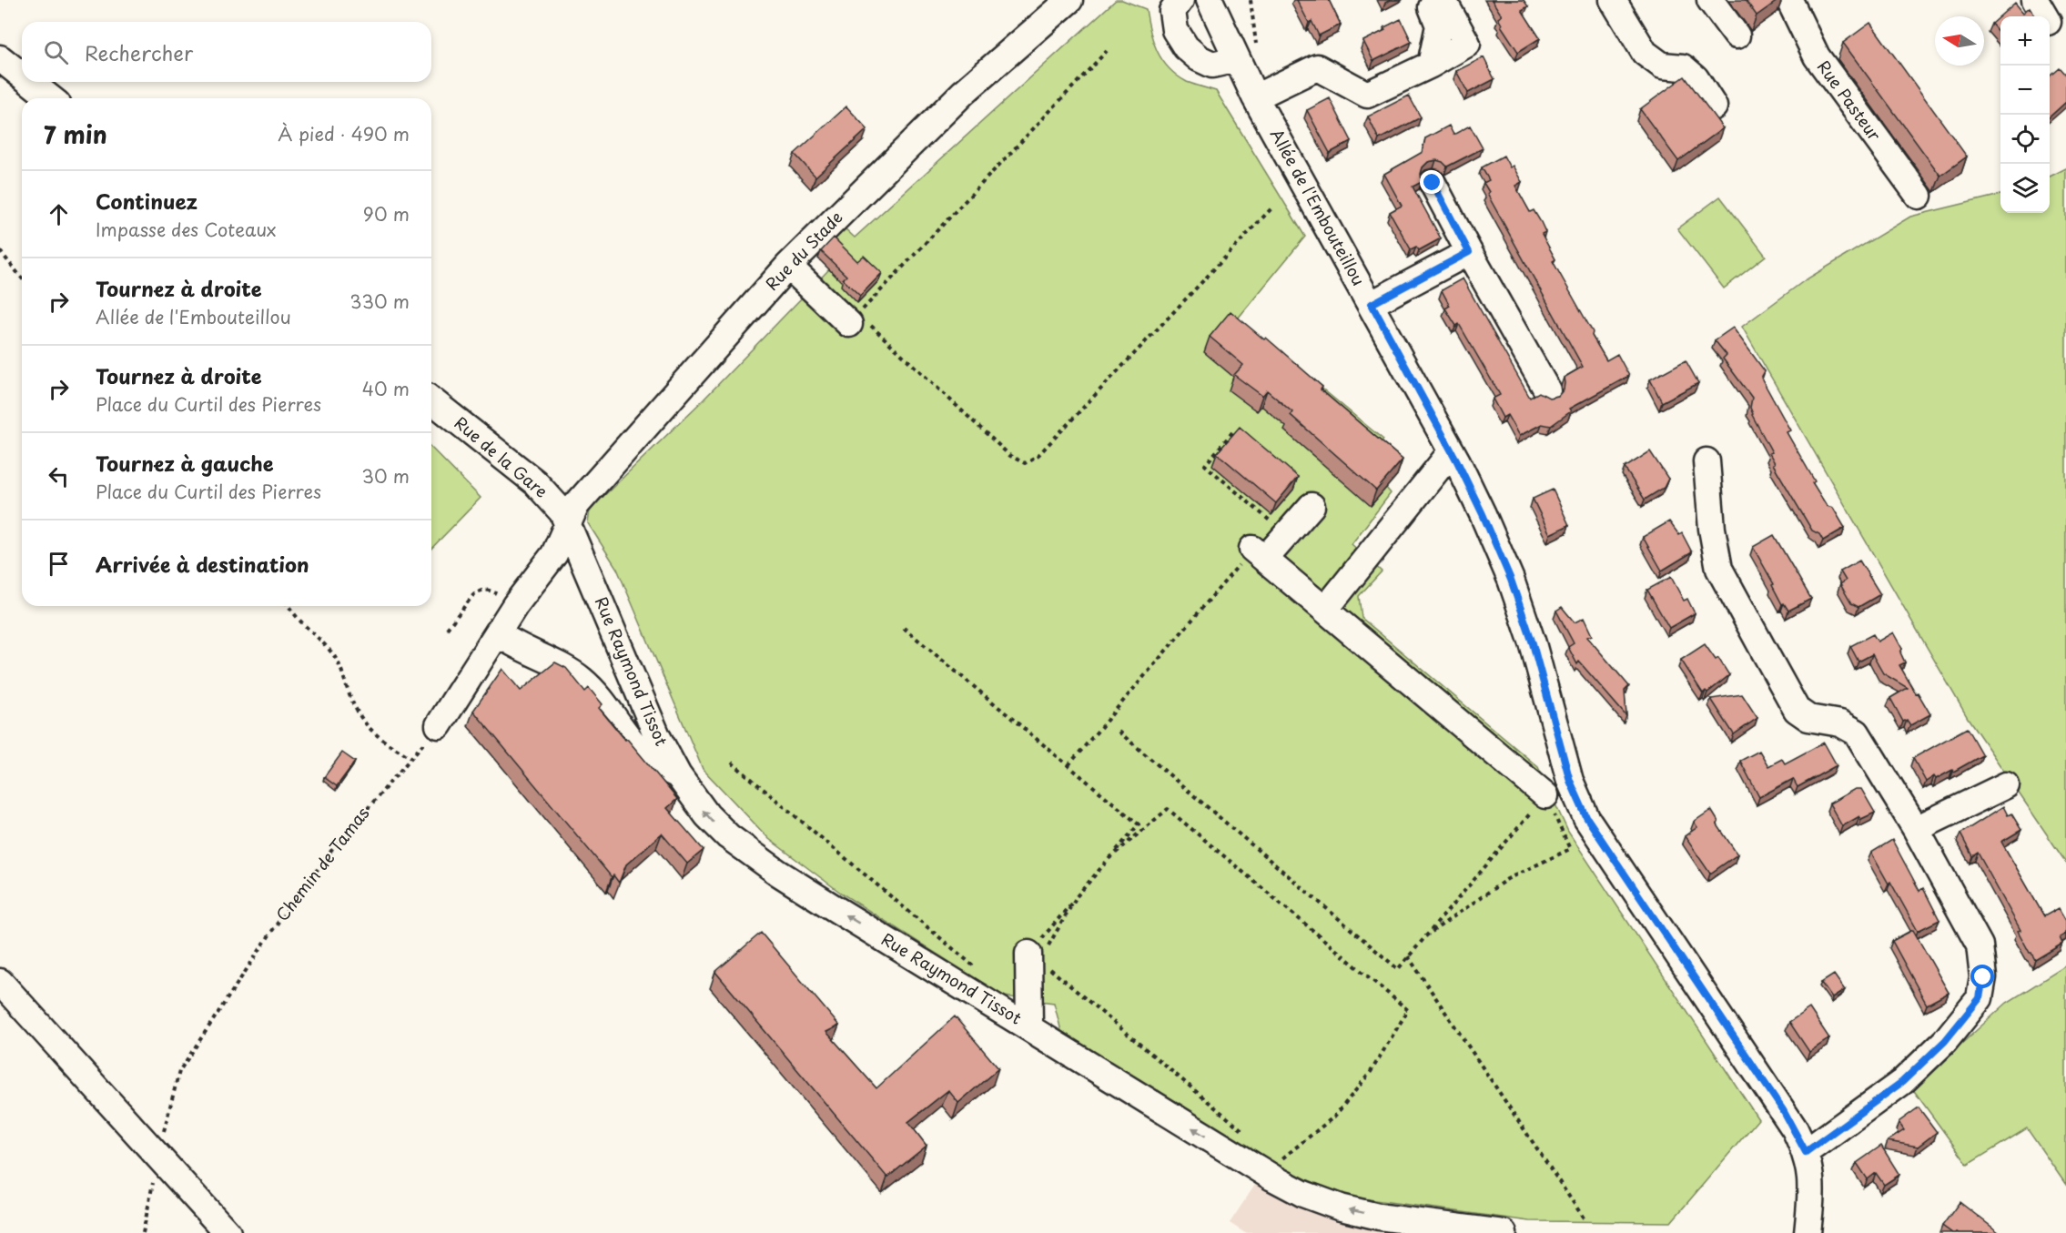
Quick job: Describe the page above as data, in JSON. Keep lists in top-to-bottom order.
{
  "streets": {
    "street": [
      "Rue Pasteur",
      "Allée de l'Embouteillou",
      "Rue du Stade",
      "Rue de la Gare",
      "Rue Raymond Tissot"
    ],
    "path": ["Chemin de Tamas"]
  },
  "crossings": [
    ["Rue du Stade", "Rue de la Gare"],
    ["Rue du Stade", "Rue Raymond Tissot"],
    ["Rue de la Gare", "Rue Raymond Tissot"]
  ],
  "one_way": ["Rue Raymond Tissot"],
  "north": "left",
  "page": {
    "map_buttons": ["+", "−"],
    "search": "Rechercher",
    "heading": ["7 min", "À pied · 490 m"],
    "list": [
      ["Continuez", "Impasse des Coteaux", "90 m"],
      ["Tournez à droite", "Allée de l'Embouteillou", "330 m"],
      ["Tournez à droite", "Place du Curtil des Pierres", "40 m"],
      ["Tournez à gauche", "Place du Curtil des Pierres", "30 m"],
      "Arrivée à destination"
    ]
  }
}
